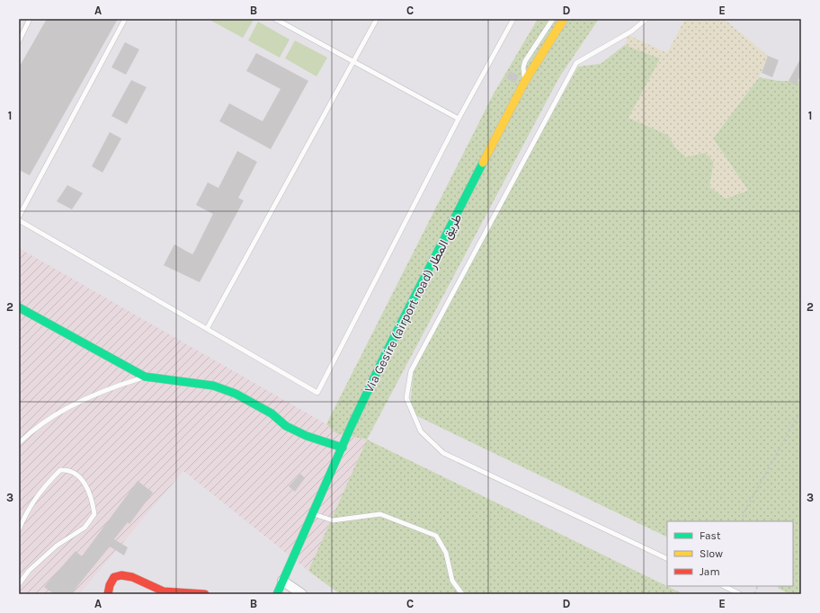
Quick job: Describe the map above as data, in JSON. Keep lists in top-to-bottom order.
{
  "streets": {
    "main road": ["Via Gesire (airport road) طريق المطار"]
  },
  "legend": ["Fast", "Slow", "Jam"],
  "grid": {
    "columns": [
      "A",
      "B",
      "C",
      "D",
      "E"
    ],
    "rows": ["1", "2", "3"]
  }
}
